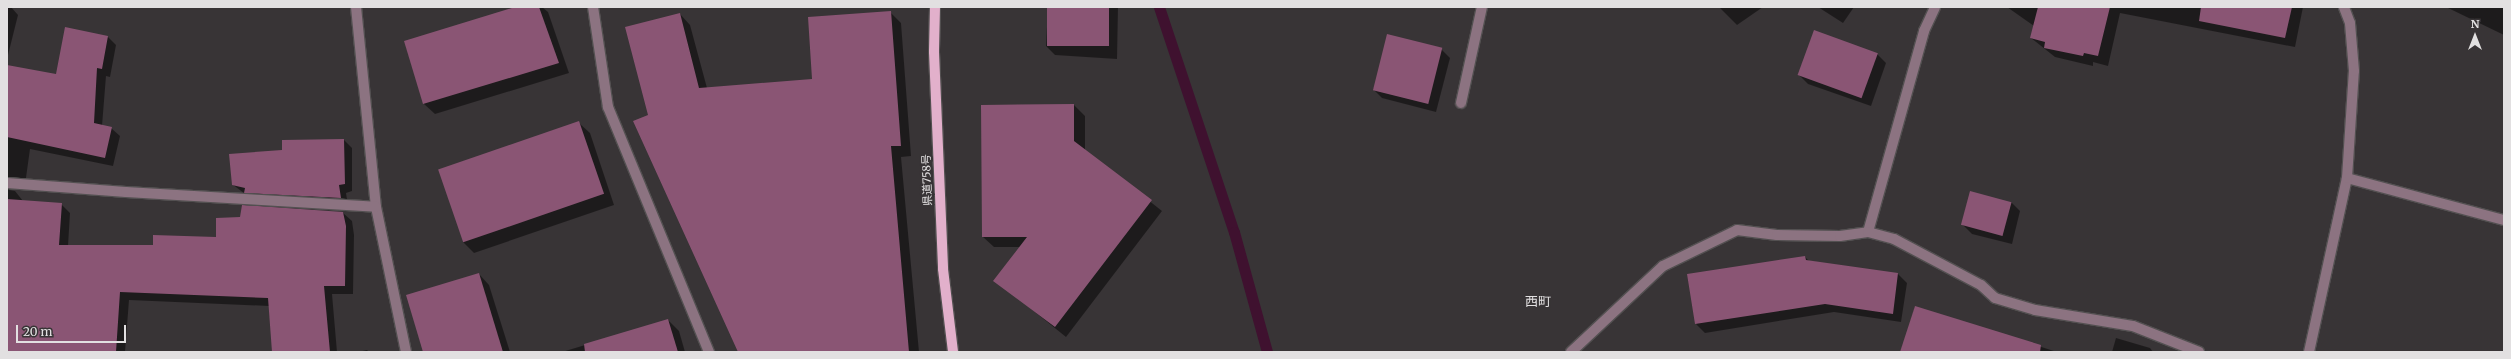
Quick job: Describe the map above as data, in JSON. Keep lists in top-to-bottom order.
{
  "streets": {
    "main road": ["県道758号"]
  },
  "districts": ["西町"],
  "scale_bar": "20 m",
  "north": "top"
}
